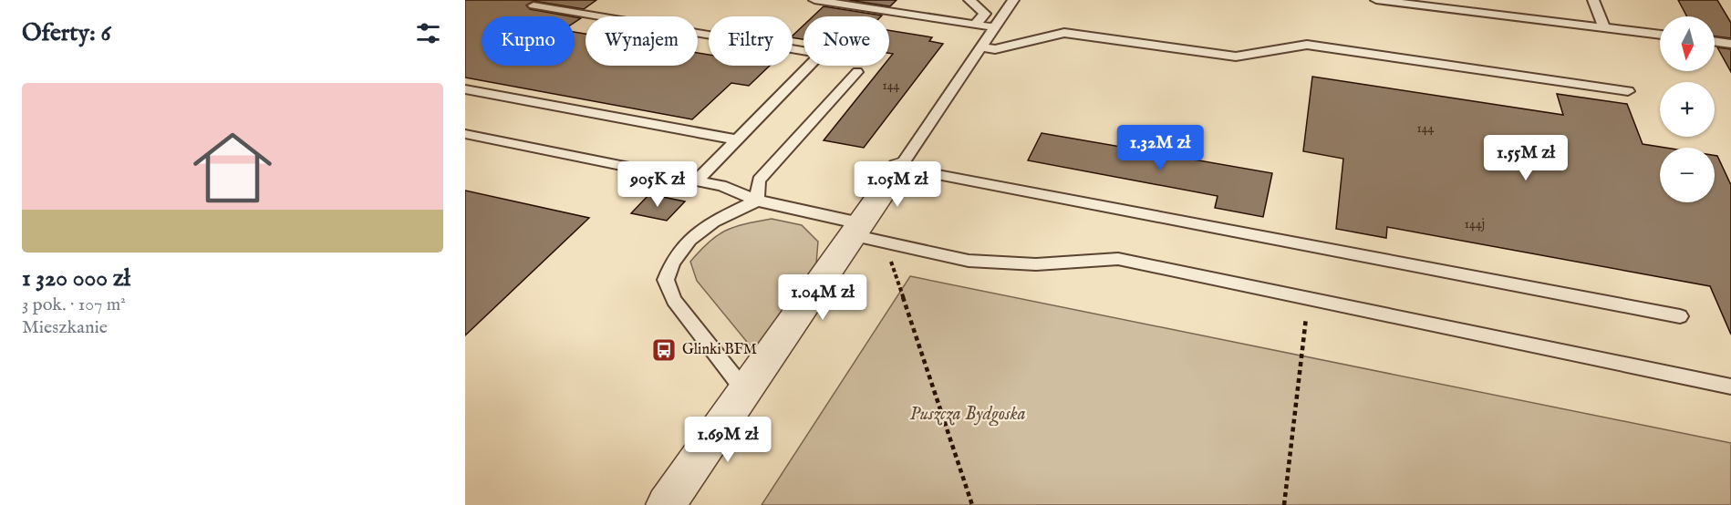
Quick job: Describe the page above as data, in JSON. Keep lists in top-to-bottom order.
{
  "parks": ["Puszcza Bydgoska"],
  "places": {
    "bus stop": ["Glinki BFM"]
  },
  "house_numbers": ["144", "144", "144j"],
  "north": "bottom",
  "page": {
    "heading": "Oferty: 6",
    "map_buttons": ["+", "−"],
    "chip": [
      "Kupno",
      "Wynajem",
      "Filtry",
      "Nowe"
    ],
    "list": [
      {
        "name": "1 320 000 zł",
        "note": "3 pok. · 107 m² · Mieszkanie"
      }
    ],
    "price": [
      "1.32M zł",
      "1.55M zł",
      "905K zł",
      "1.05M zł",
      "1.04M zł",
      "1.69M zł"
    ]
  }
}
